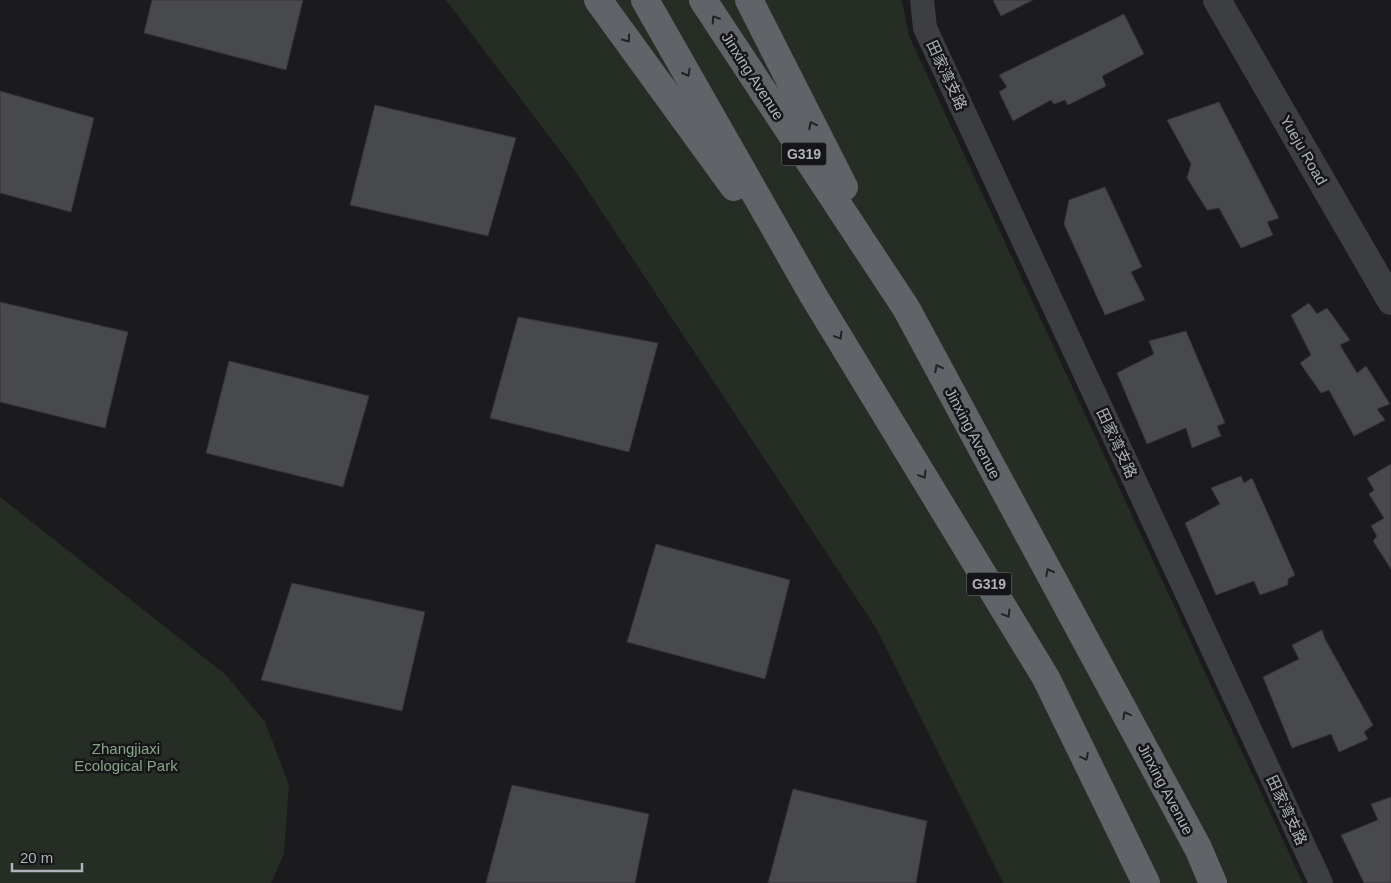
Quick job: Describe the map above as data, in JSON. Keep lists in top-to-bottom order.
{
  "streets": {
    "highway": ["Jinxing Avenue", "G319"],
    "street": ["田家湾支路", "Yueju Road"]
  },
  "parks": ["Zhangjiaxi Ecological Park"],
  "scale_bar": "20 m"
}
